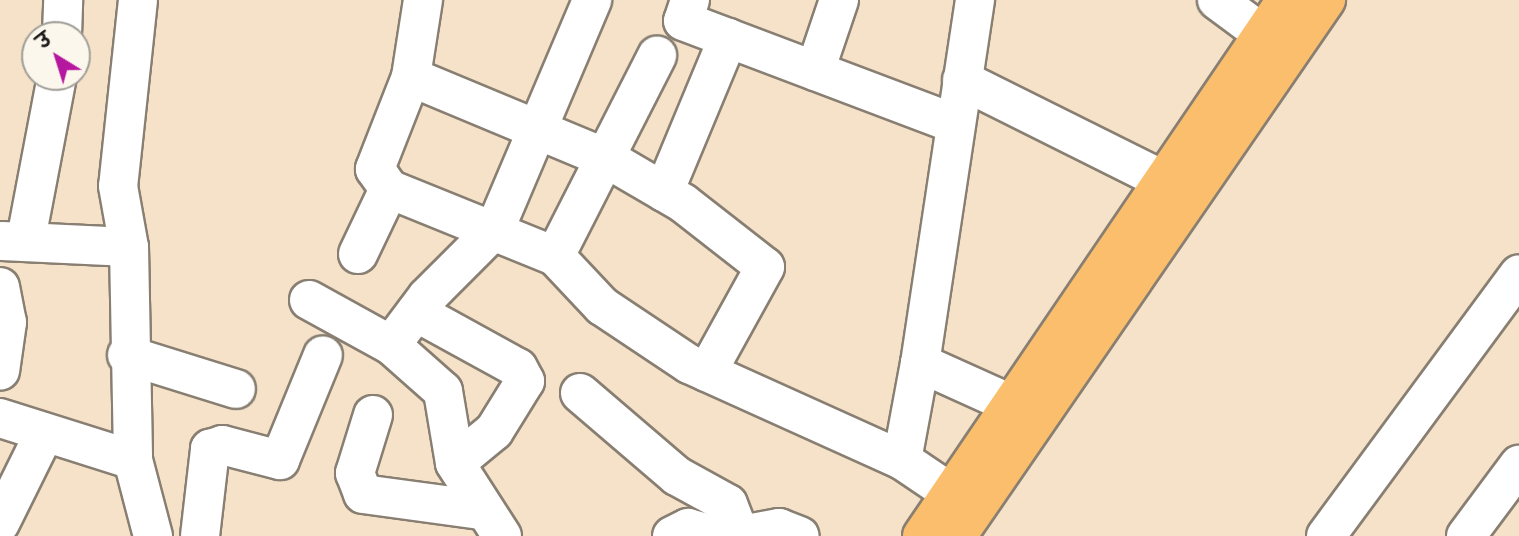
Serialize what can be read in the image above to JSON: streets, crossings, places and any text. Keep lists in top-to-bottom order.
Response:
{
  "north": "top left"
}
